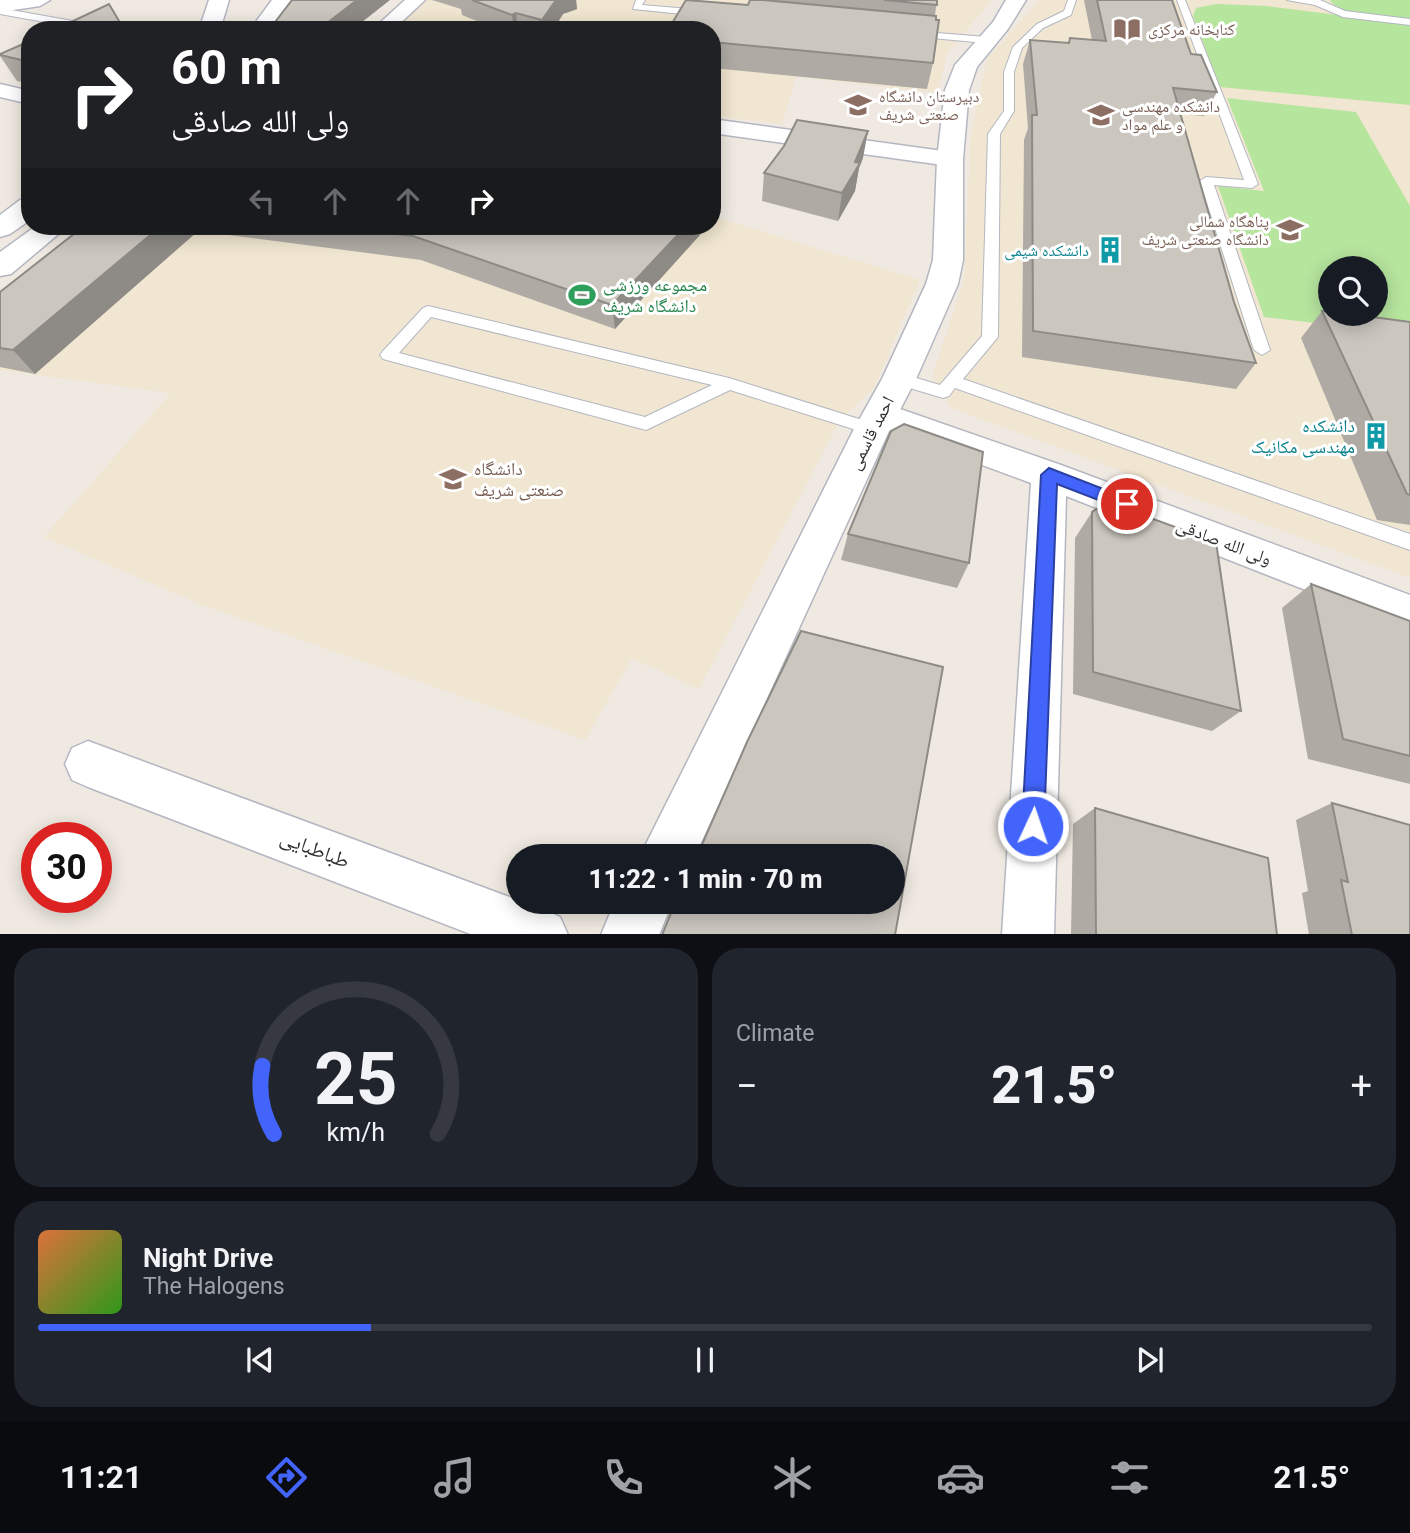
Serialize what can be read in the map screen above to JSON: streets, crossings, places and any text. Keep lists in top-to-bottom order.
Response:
{
  "streets": {
    "street": ["احمد قاسمی", "ولی الله صادقی", "طباطبایی"]
  },
  "crossings": [
    ["احمد قاسمی", "ولی الله صادقی"]
  ],
  "places": {
    "library": ["کنابخانه مرکزی"],
    "school or university": [
      "دبیرستان دانشگاه صنعتی شریف",
      "دانشکده مهندسی و علم مواد",
      "پناهگاه شمالی دانشگاه صنعتی شریف",
      "دانشگاه صنعتی شریف"
    ],
    "building": ["دانشکده شیمی", "دانشکده مهندسی مکانیک"],
    "sports": ["مجموعه ورزشی دانشگاه شریف"]
  },
  "page": {
    "turn": ["60 m", "ولی الله صادقی"],
    "limit": "30",
    "trip": "11:22 · 1 min · 70 m",
    "tile": "Climate",
    "heat": ["−", "21.5°", "+"],
    "song": ["Night Drive", "The Halogens"],
    "tabs": ["11:21", "21.5°"],
    "gauge": ["25", "km/h"]
  }
}
